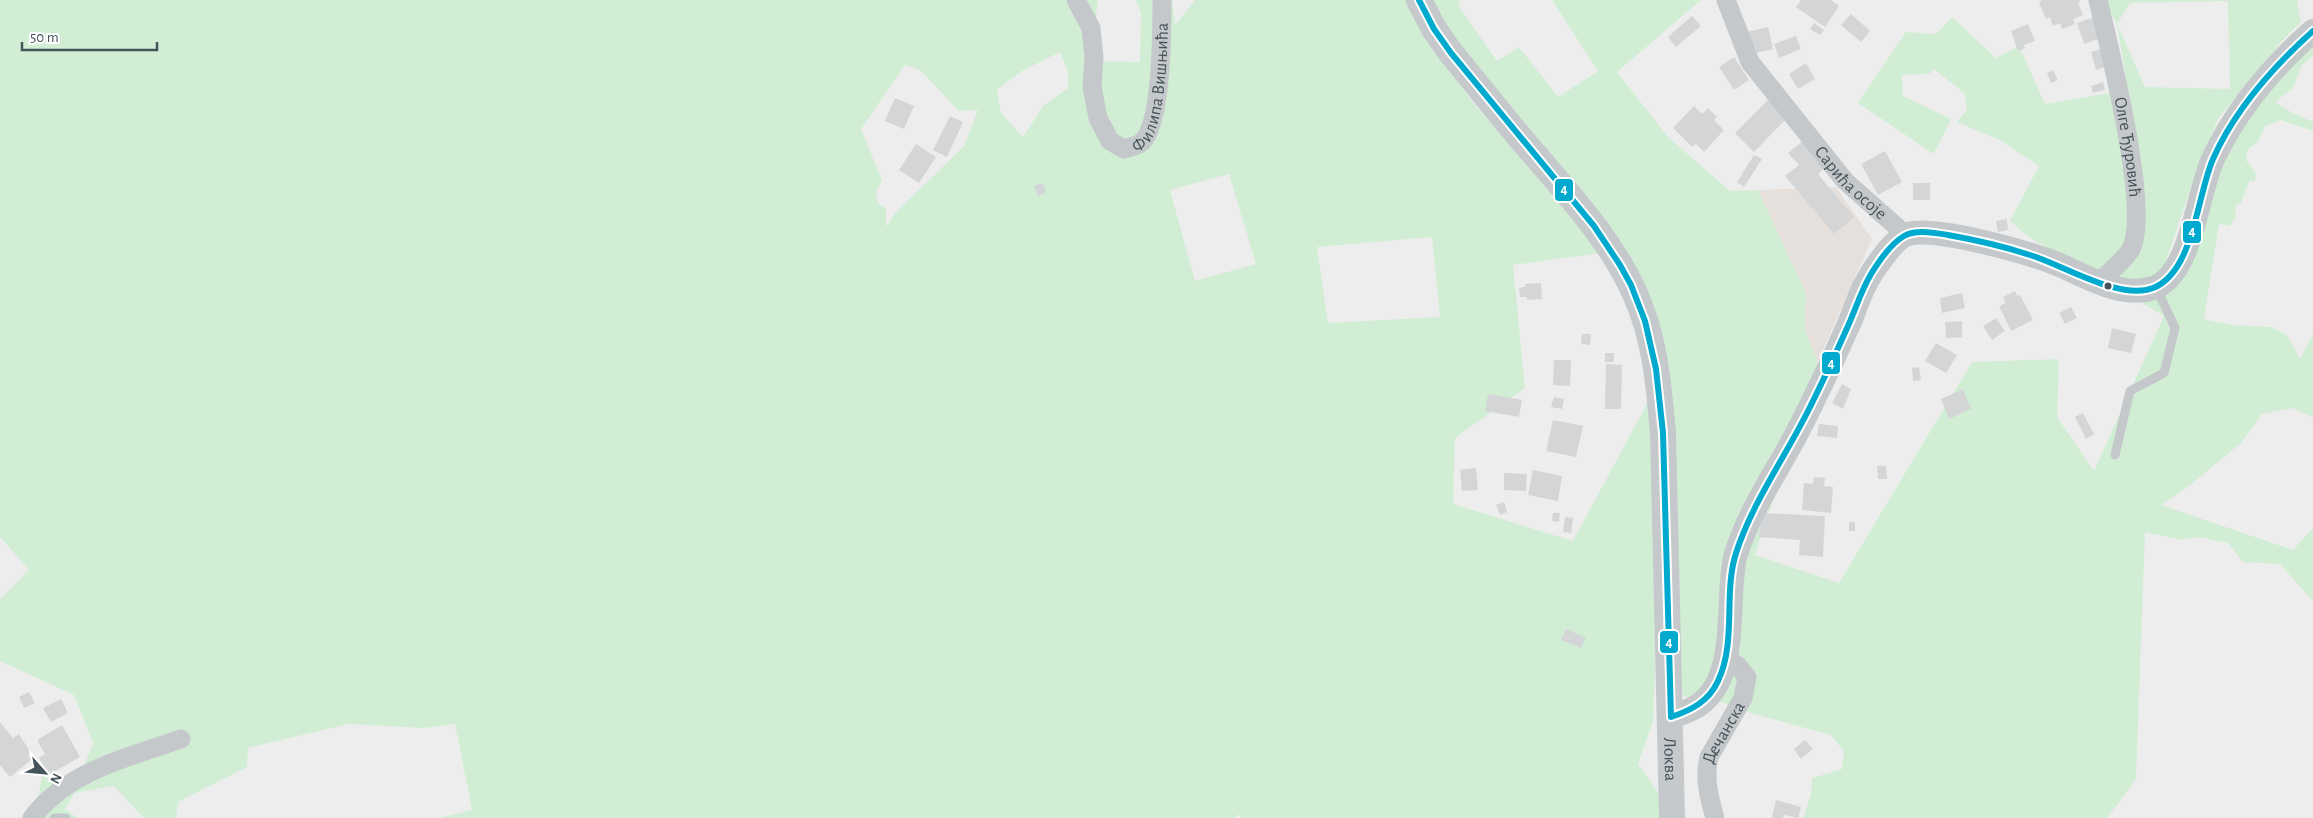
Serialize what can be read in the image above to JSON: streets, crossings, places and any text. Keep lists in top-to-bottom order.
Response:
{
  "streets": {
    "main road": ["Локва"],
    "street": [
      "Филипа Вишњића",
      "Олге Ђуровић",
      "Сарића осоје",
      "Дечанска"
    ]
  },
  "crossings": [
    ["Сарића осоје", "Локва"],
    ["Дечанска", "Локва"]
  ],
  "lines": ["transit line 4"],
  "scale_bar": "50 m",
  "north": "bottom right"
}
